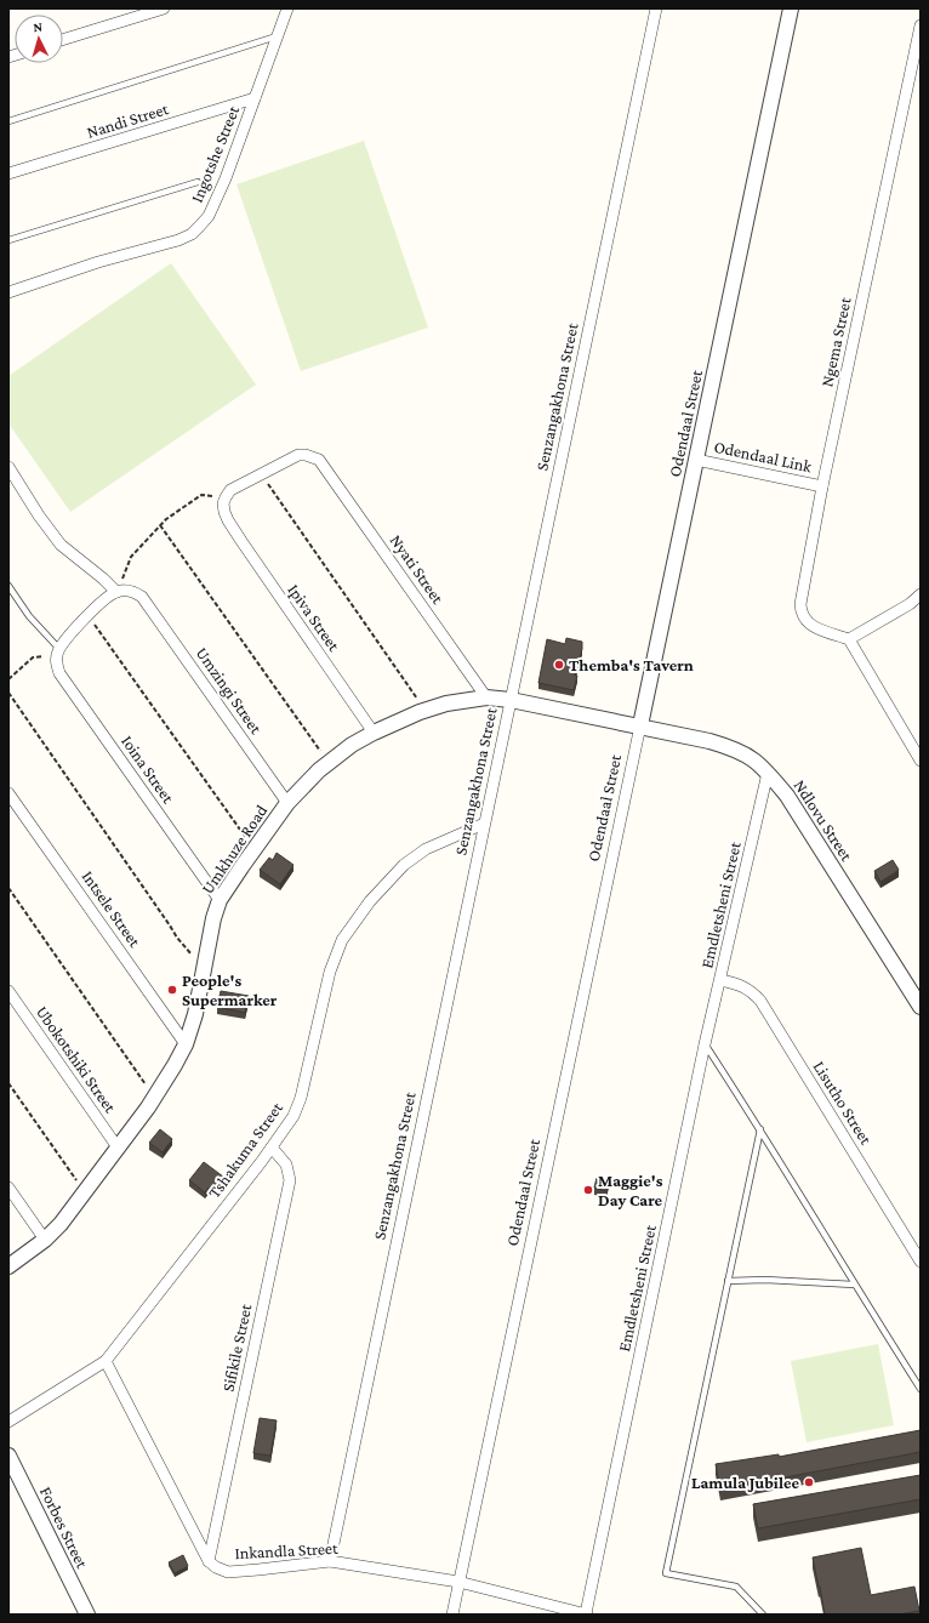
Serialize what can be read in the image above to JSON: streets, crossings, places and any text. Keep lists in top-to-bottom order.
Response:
{
  "streets": {
    "street": [
      "Nandi Street",
      "Ingotshe Street",
      "Ngema Street",
      "Senzangakhona Street",
      "Odendaal Street",
      "Odendaal Link",
      "Nyati Street",
      "Ipiva Street",
      "Umzingi Street",
      "Ioina Street",
      "Ndlovu Street",
      "Umkhuze Road",
      "Emdletsheni Street",
      "Intsele Street",
      "Ubokotshiki Street",
      "Lisutho Street",
      "Tshakuma Street",
      "Sifikile Street",
      "Forbes Street",
      "Inkandla Street"
    ]
  },
  "crossings": [
    ["Nandi Street", "Ingotshe Street"],
    ["Ngema Street", "Odendaal Link"],
    ["Senzangakhona Street", "Umkhuze Road"],
    ["Senzangakhona Street", "Tshakuma Street"],
    ["Senzangakhona Street", "Inkandla Street"],
    ["Odendaal Street", "Odendaal Link"],
    ["Odendaal Street", "Ndlovu Street"],
    ["Odendaal Street", "Umkhuze Road"],
    ["Odendaal Street", "Inkandla Street"],
    ["Nyati Street", "Umkhuze Road"],
    ["Ipiva Street", "Umkhuze Road"],
    ["Umzingi Street", "Umkhuze Road"],
    ["Ioina Street", "Umkhuze Road"],
    ["Ndlovu Street", "Umkhuze Road"],
    ["Ndlovu Street", "Emdletsheni Street"],
    ["Umkhuze Road", "Intsele Street"],
    ["Umkhuze Road", "Ubokotshiki Street"],
    ["Emdletsheni Street", "Lisutho Street"],
    ["Emdletsheni Street", "Inkandla Street"],
    ["Tshakuma Street", "Sifikile Street"],
    ["Sifikile Street", "Inkandla Street"]
  ],
  "places": [
    "Themba's Tavern",
    "People's Supermarker",
    "Maggie's Day Care",
    "Lamula Jubilee"
  ],
  "north": "top"
}
